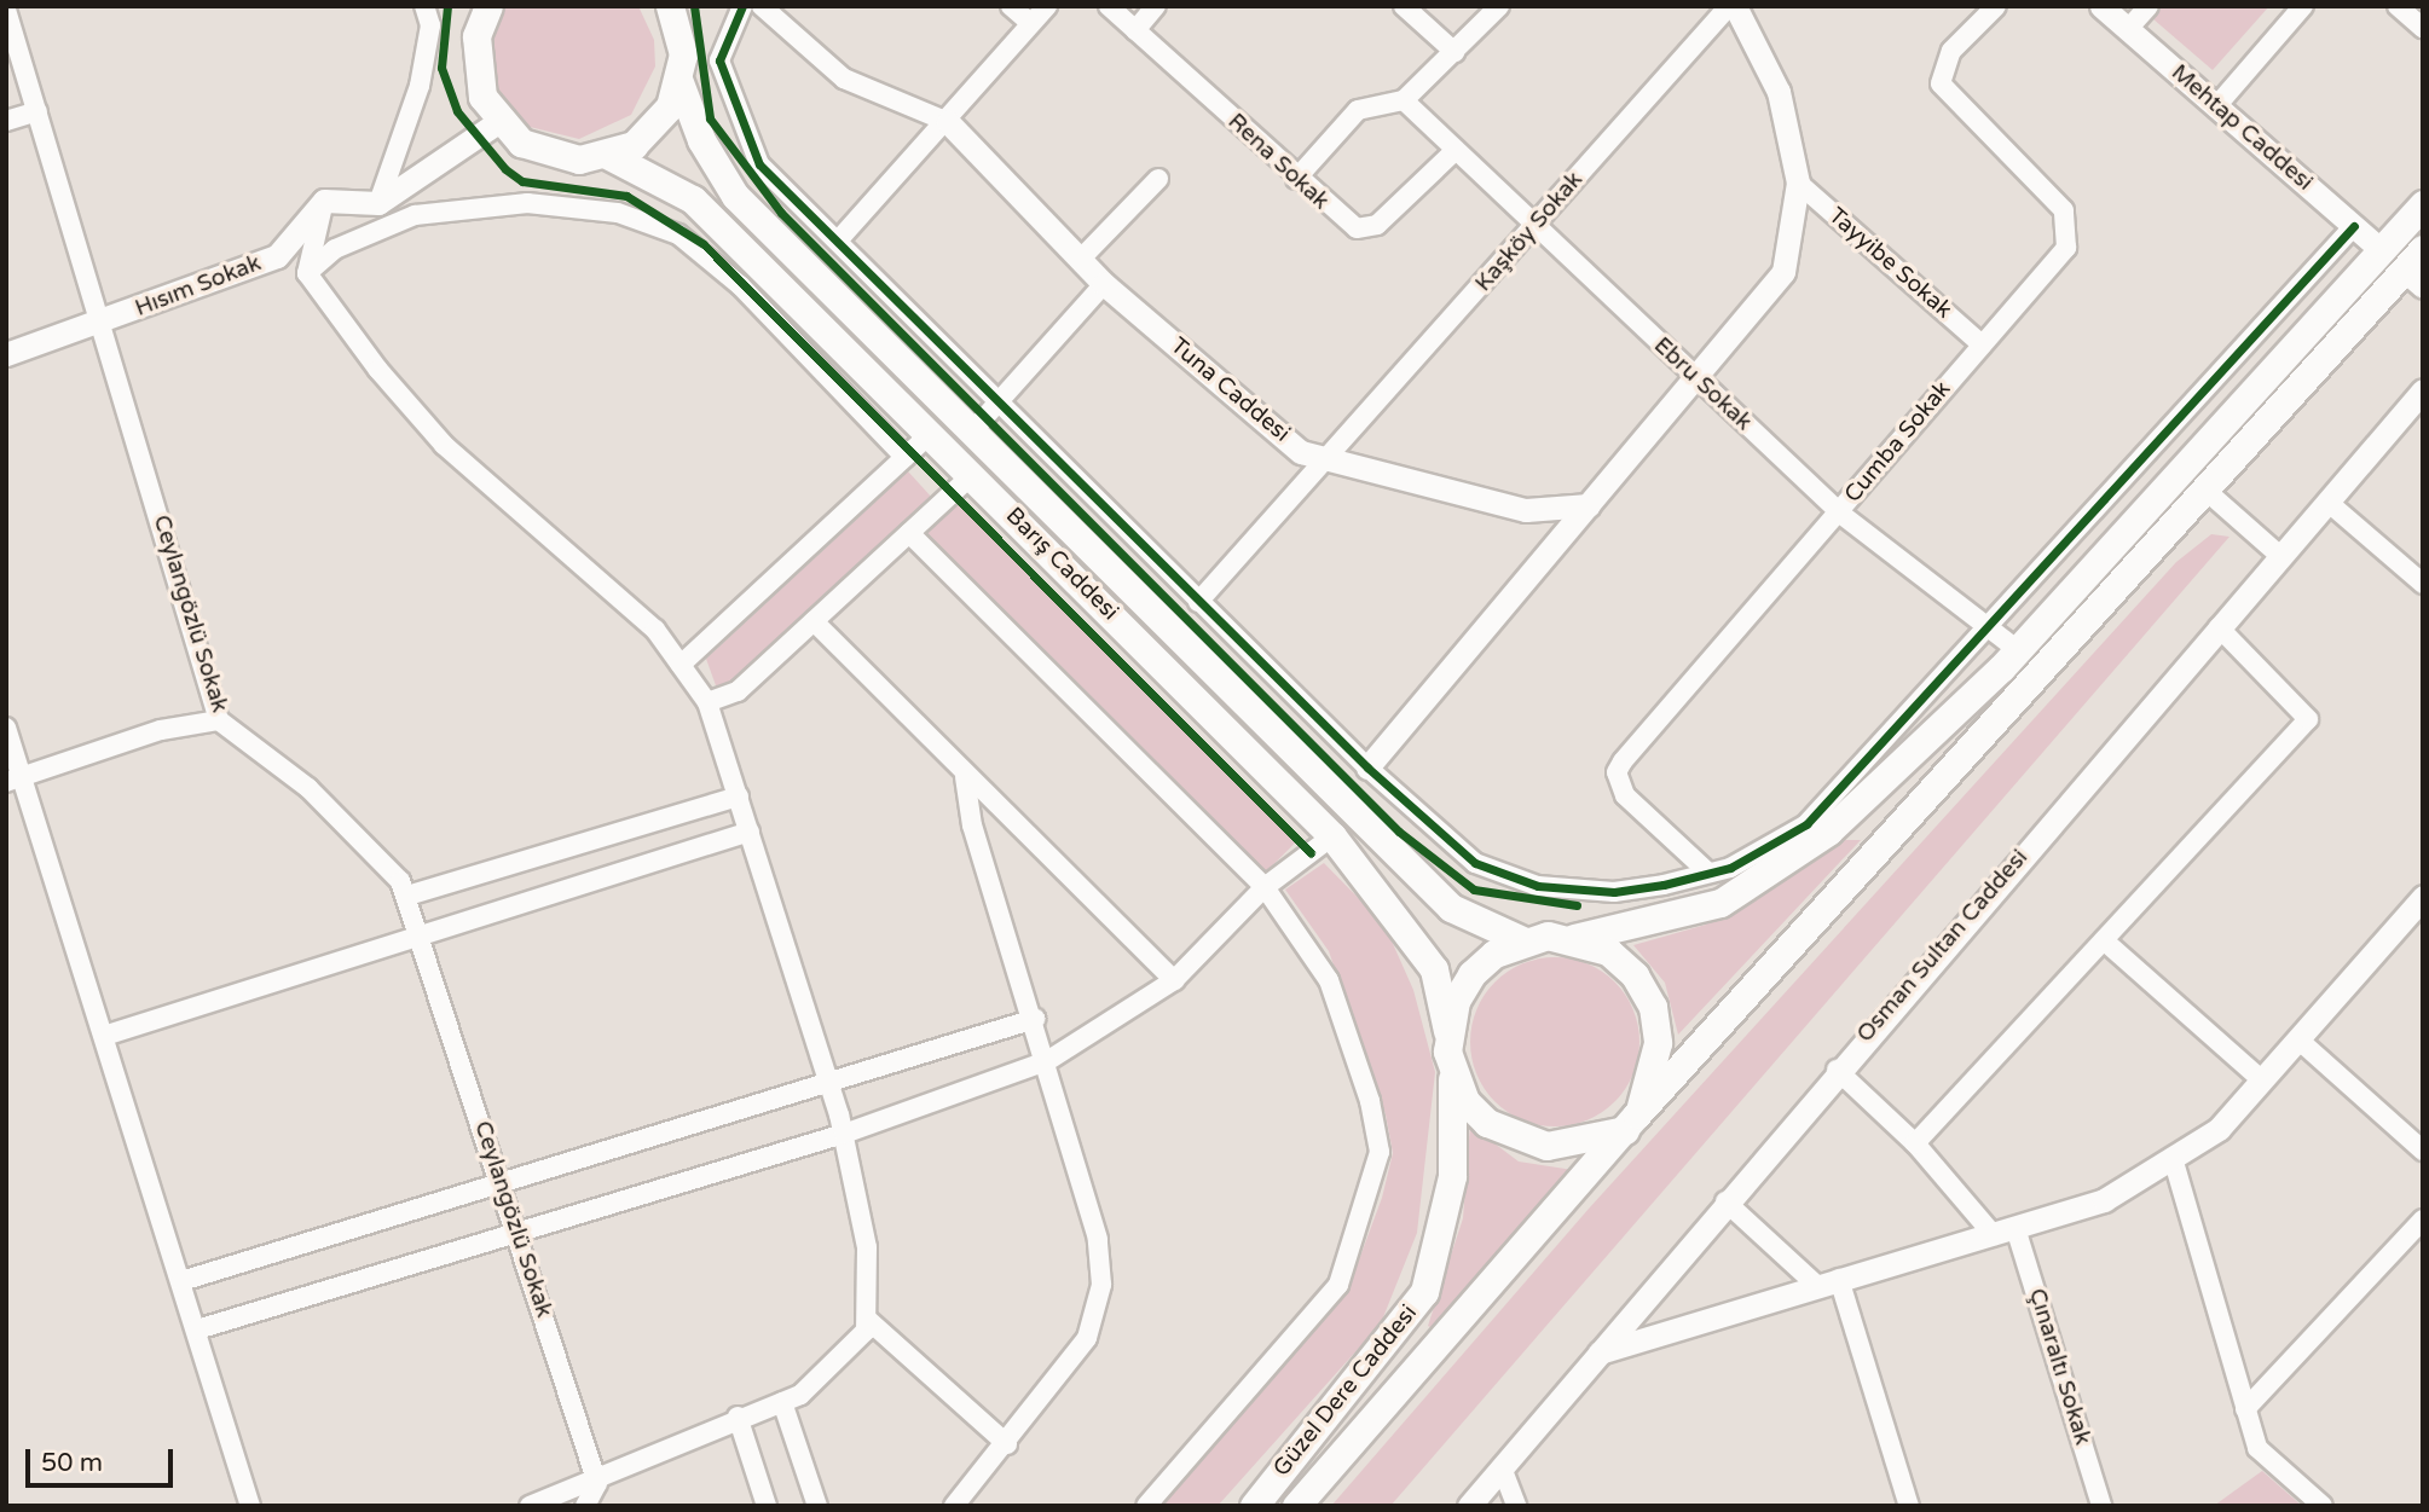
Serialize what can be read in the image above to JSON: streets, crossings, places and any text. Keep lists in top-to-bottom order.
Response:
{
  "streets": {
    "main road": ["Barış Caddesi", "Güzel Dere Caddesi"],
    "street": [
      "Mehtap Caddesi",
      "Rena Sokak",
      "Kaşköy Sokak",
      "Tayyibe Sokak",
      "Hısım Sokak",
      "Ebru Sokak",
      "Tuna Caddesi",
      "Cumba Sokak",
      "Ceylangözlü Sokak",
      "Osman Sultan Caddesi",
      "Çınaraltı Sokak"
    ]
  },
  "crossings": [
    ["Rena Sokak", "Ebru Sokak"],
    ["Kaşköy Sokak", "Ebru Sokak"],
    ["Kaşköy Sokak", "Tuna Caddesi"],
    ["Tayyibe Sokak", "Cumba Sokak"],
    ["Hısım Sokak", "Ceylangözlü Sokak"],
    ["Ebru Sokak", "Cumba Sokak"],
    ["Barış Caddesi", "Güzel Dere Caddesi"]
  ],
  "scale_bar": "50 m"
}
